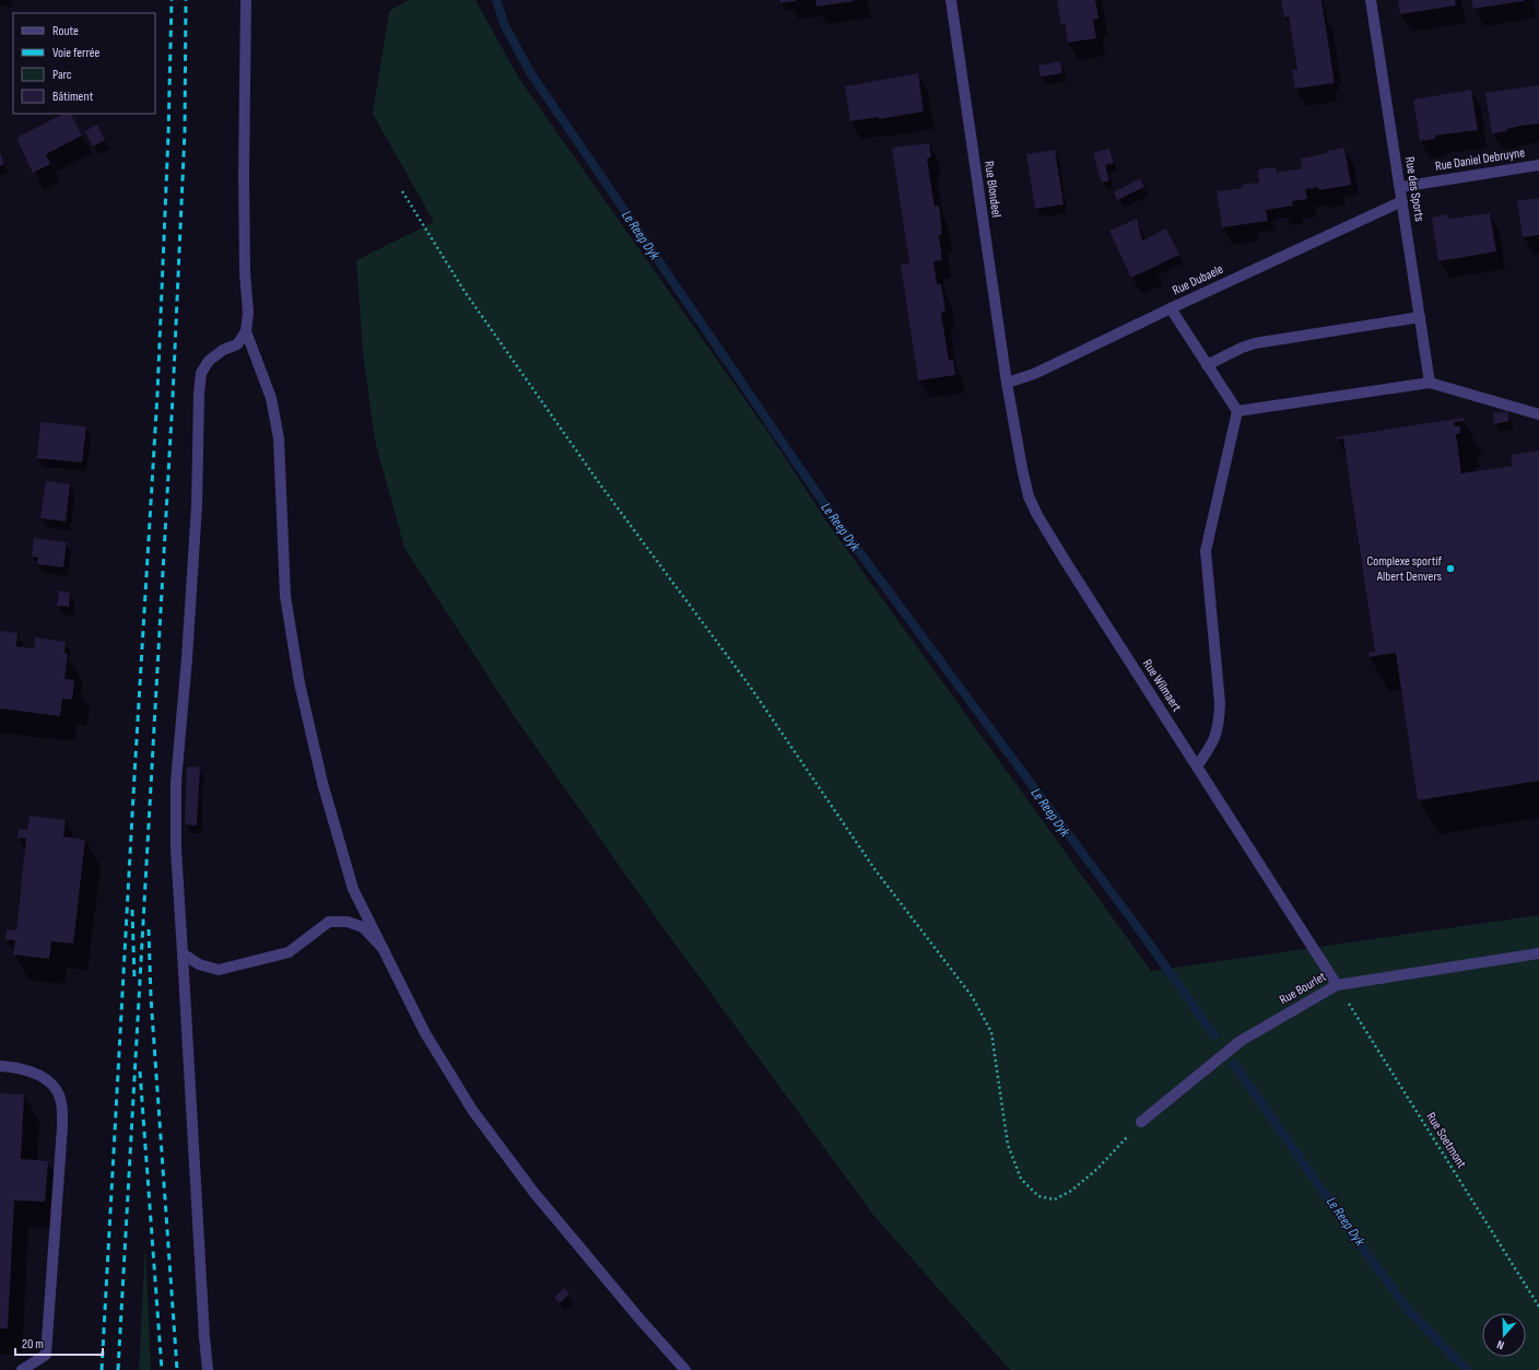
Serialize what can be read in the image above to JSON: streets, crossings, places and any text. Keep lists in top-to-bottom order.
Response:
{
  "streets": {
    "street": [
      "Rue Daniel Debruyne",
      "Rue Blondeel",
      "Rue des Sports",
      "Rue Dubaele",
      "Rue Wilmaert",
      "Rue Bourlet"
    ],
    "path": ["Rue Soetmont"]
  },
  "crossings": [
    ["Rue Daniel Debruyne", "Rue des Sports"],
    ["Rue Blondeel", "Rue Dubaele"],
    ["Rue Blondeel", "Rue Wilmaert"],
    ["Rue des Sports", "Rue Dubaele"],
    ["Rue Dubaele", "Rue Wilmaert"],
    ["Rue Wilmaert", "Rue Bourlet"],
    ["Rue Wilmaert", "Rue Soetmont"],
    ["Rue Bourlet", "Rue Soetmont"]
  ],
  "water": ["Le Reep Dyk"],
  "places": ["Complexe sportif Albert Denvers"],
  "legend": [
    "Route",
    "Voie ferrée",
    "Parc",
    "Bâtiment"
  ],
  "scale_bar": "20 m",
  "north": "bottom"
}
